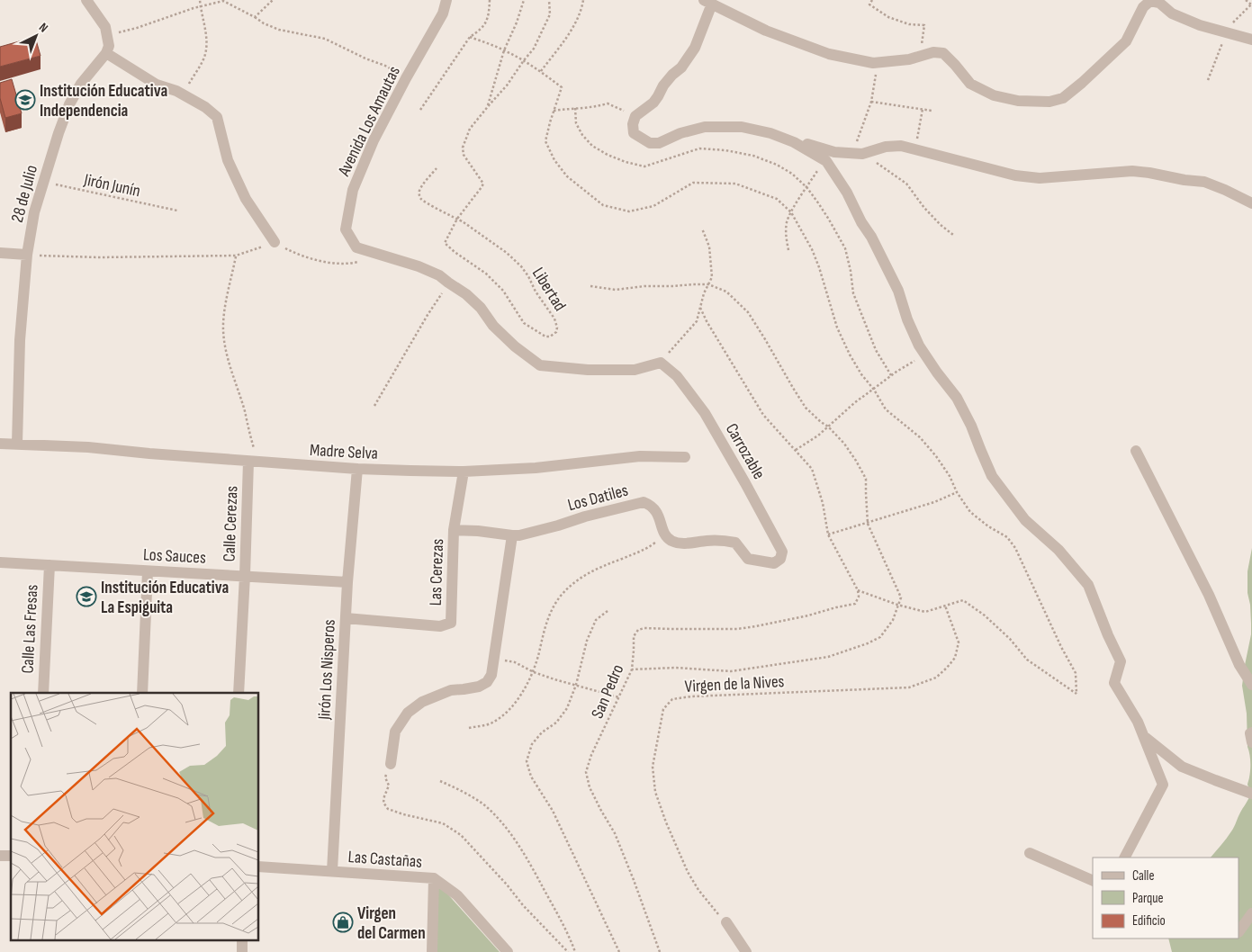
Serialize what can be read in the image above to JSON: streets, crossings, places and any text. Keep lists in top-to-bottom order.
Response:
{
  "streets": {
    "street": [
      "Avenida Los Amautas",
      "28 de Julio",
      "Madre Selva",
      "Carrozable",
      "Los Datiles",
      "Calle Cerezas",
      "Los Sauces",
      "Las Cerezas",
      "Calle Las Fresas",
      "Jirón Los Nisperos",
      "Las Castañas"
    ],
    "path": [
      "Jirón Junín",
      "Libertad",
      "Virgen de la Nives",
      "San Pedro"
    ]
  },
  "crossings": [
    ["Avenida Los Amautas", "Carrozable"],
    ["Jirón Junín", "28 de Julio"],
    ["28 de Julio", "Madre Selva"],
    ["Madre Selva", "Calle Cerezas"],
    ["Madre Selva", "Las Cerezas"],
    ["Madre Selva", "Jirón Los Nisperos"],
    ["Carrozable", "Los Datiles"],
    ["Los Datiles", "Las Cerezas"],
    ["Calle Cerezas", "Los Sauces"],
    ["Los Sauces", "Calle Las Fresas"],
    ["Los Sauces", "Jirón Los Nisperos"],
    ["Las Cerezas", "Jirón Los Nisperos"],
    ["Jirón Los Nisperos", "Las Castañas"]
  ],
  "places": {
    "school or university": ["Institución Educativa Independencia", "Institución Educativa La Espiguita"],
    "shop": ["Virgen del Carmen"]
  },
  "legend": ["Calle", "Parque", "Edificio"],
  "north": "top right"
}
